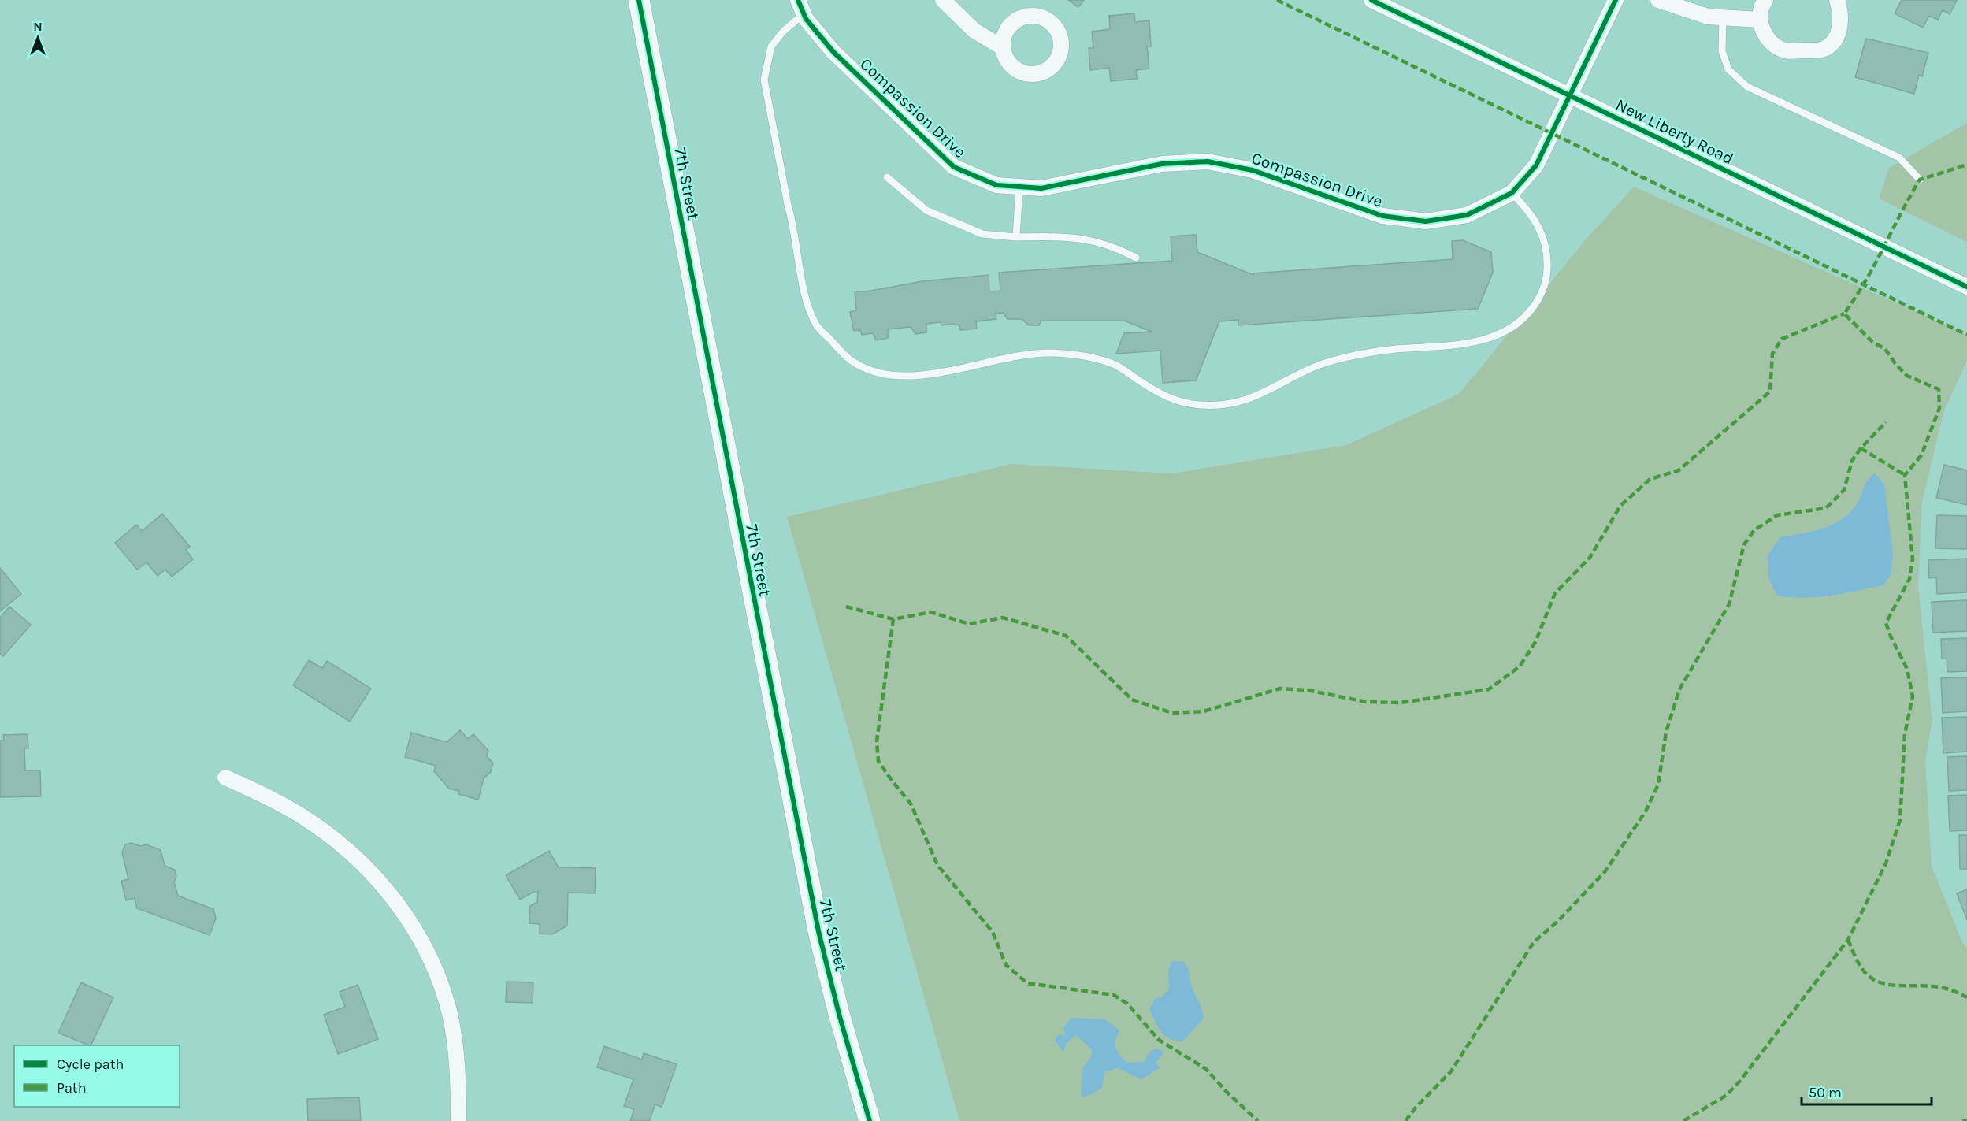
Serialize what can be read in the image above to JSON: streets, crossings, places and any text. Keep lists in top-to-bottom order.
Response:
{
  "streets": {
    "street": ["Compassion Drive", "New Liberty Road", "7th Street"]
  },
  "crossings": [
    ["Compassion Drive", "New Liberty Road"]
  ],
  "legend": ["Cycle path", "Path"],
  "scale_bar": "50 m",
  "north": "top"
}
